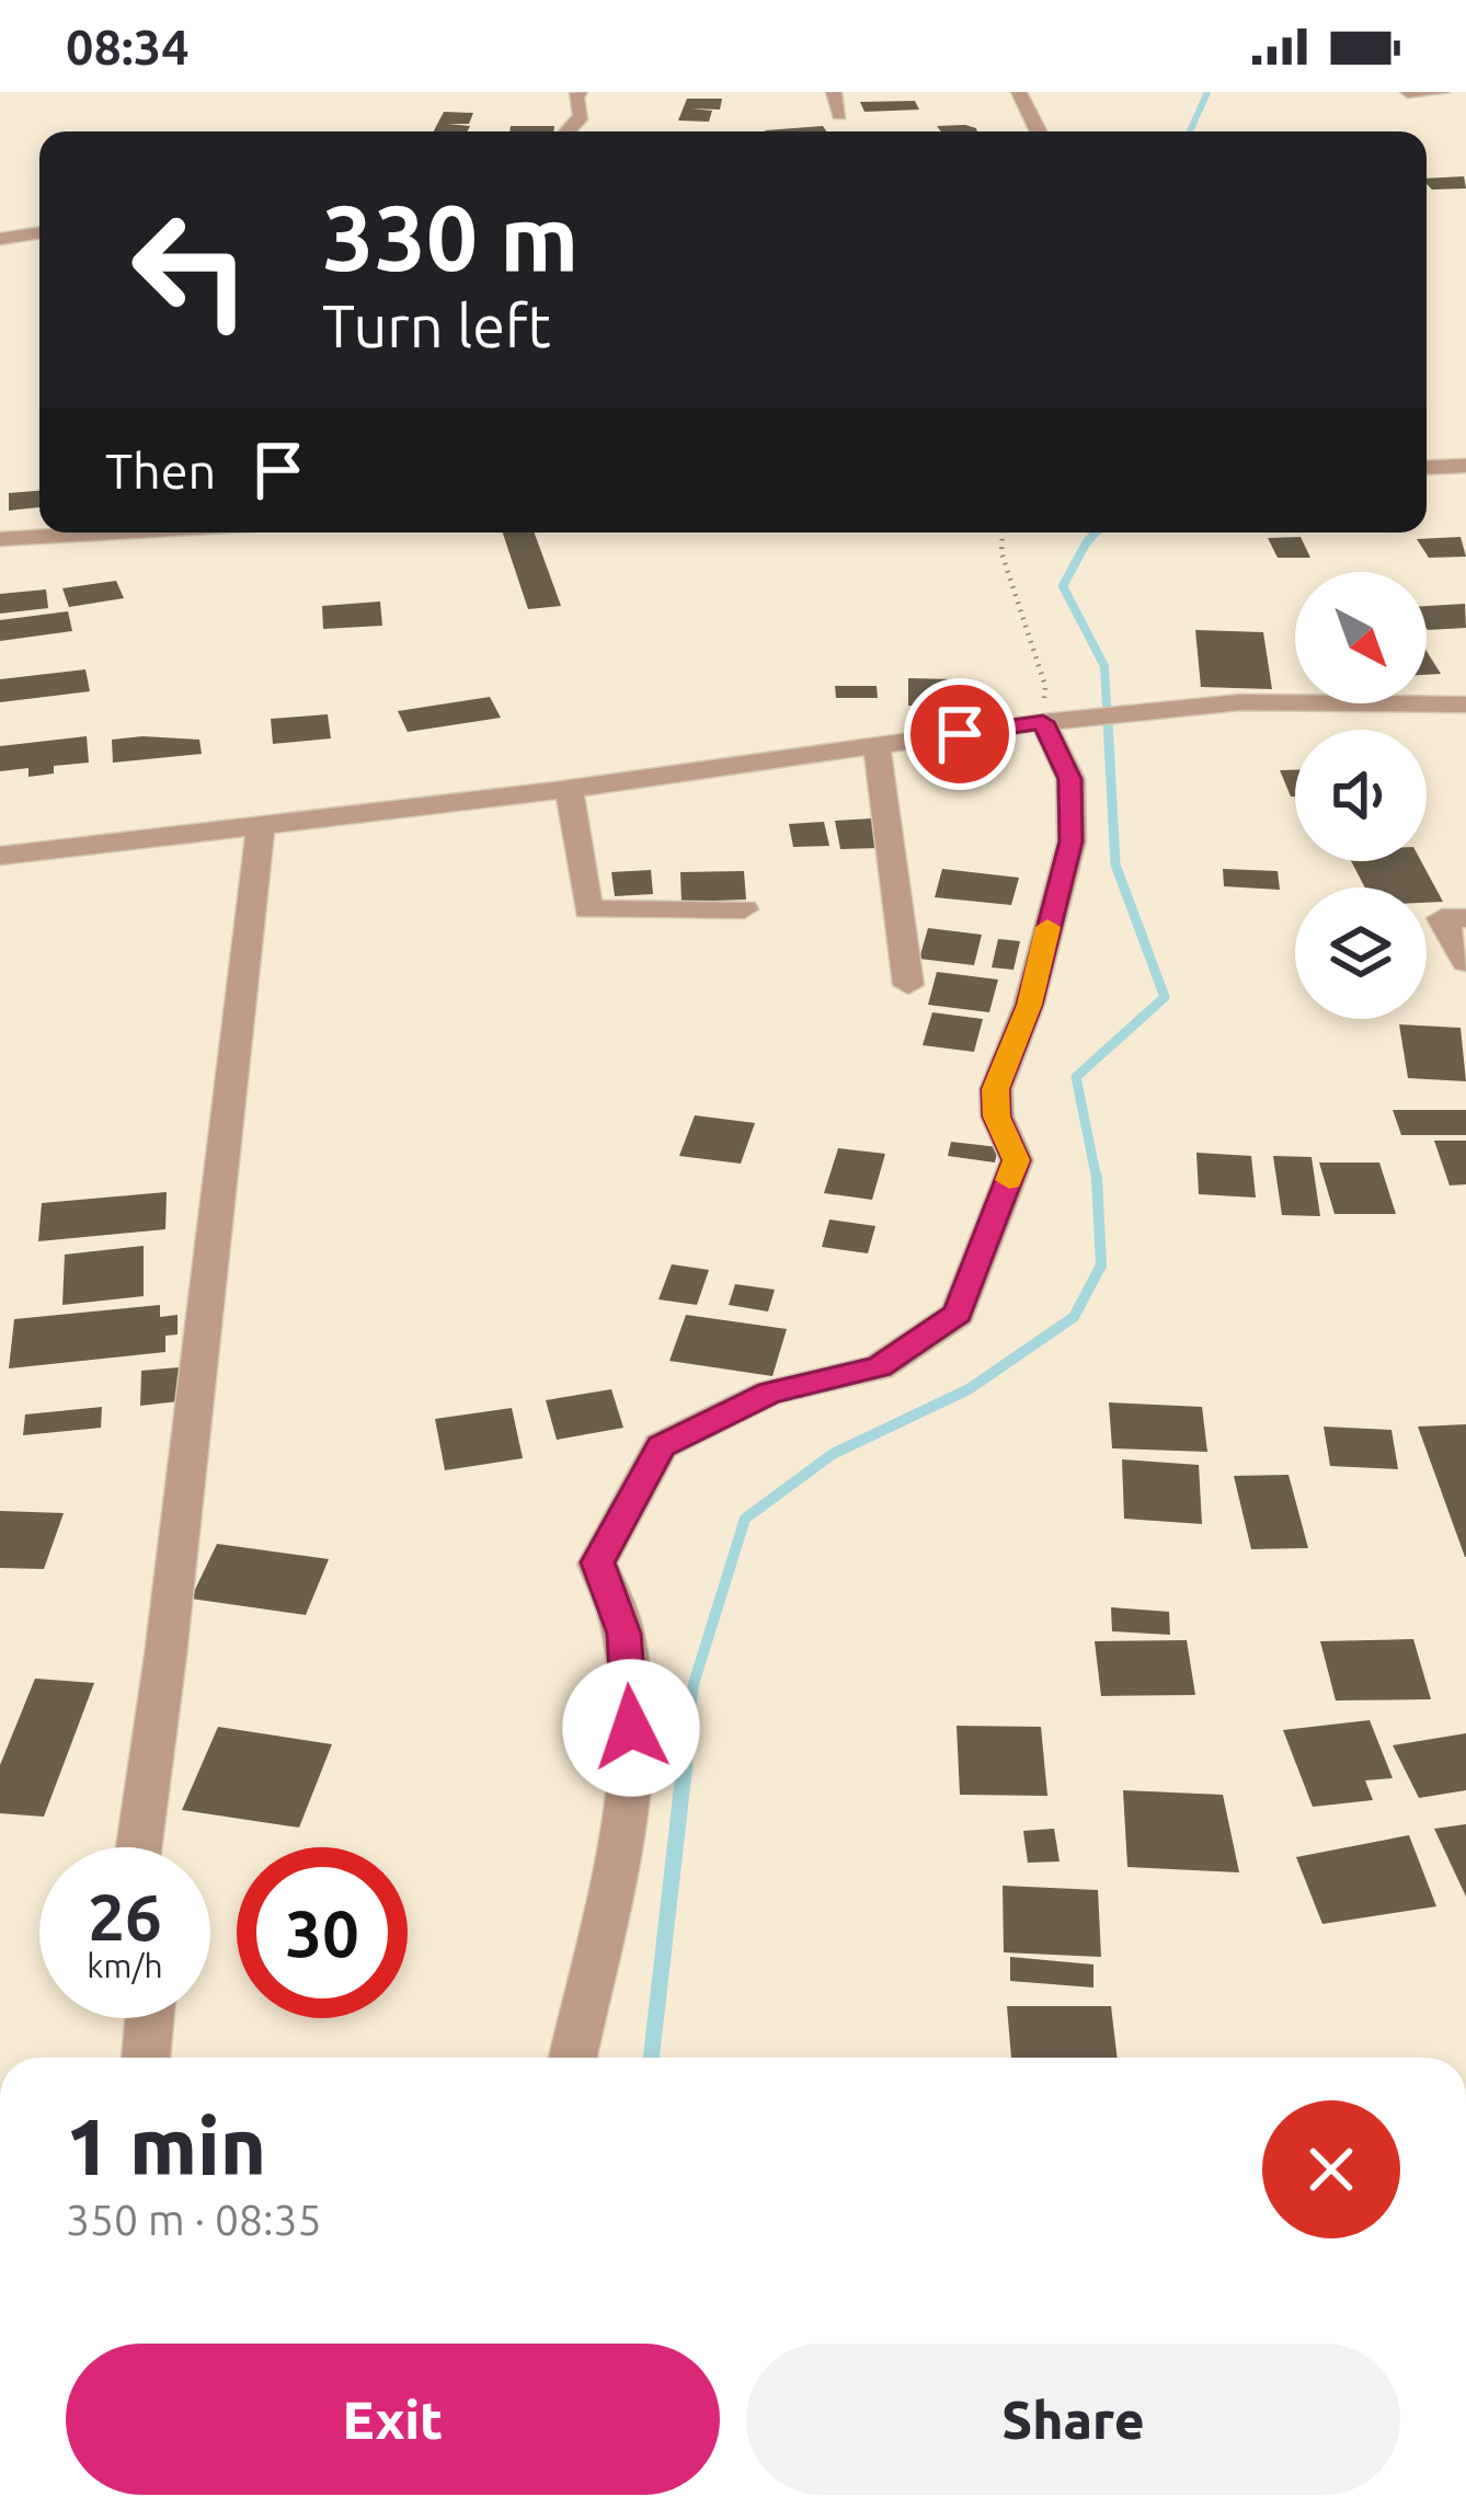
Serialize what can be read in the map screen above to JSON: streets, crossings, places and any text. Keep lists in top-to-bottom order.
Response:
{
  "north": "bottom right",
  "page": {
    "status": "08:34",
    "turn": ["330 m", "Turn left"],
    "then": "Then",
    "speed": "26 km/h",
    "limit": "30",
    "heading": ["1 min", "350 m · 08:35"],
    "buttons": ["Exit", "Share"]
  }
}
